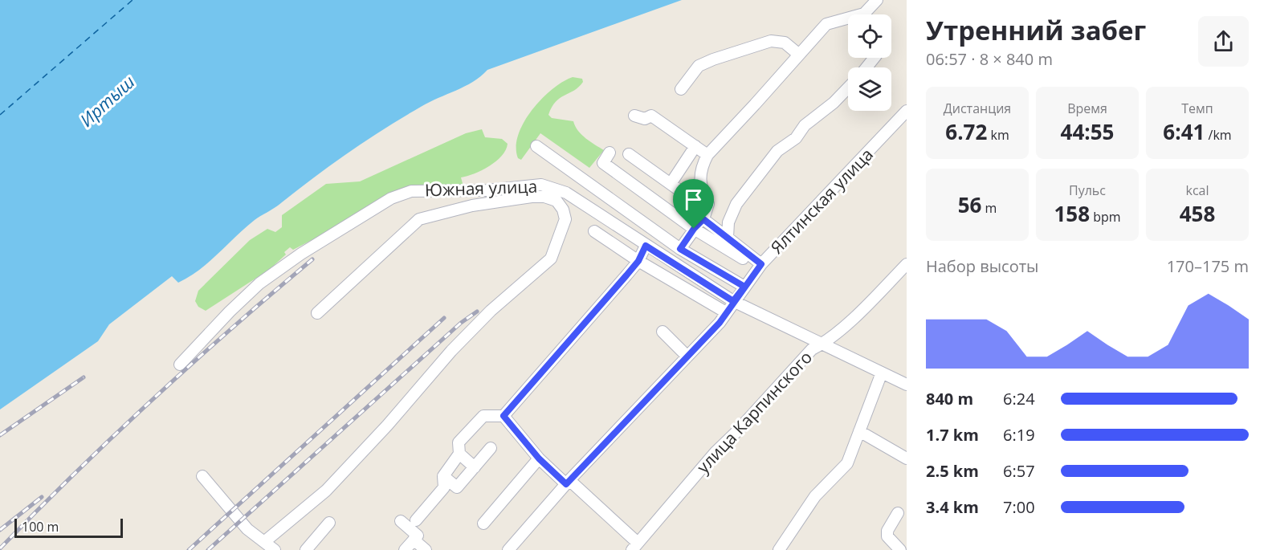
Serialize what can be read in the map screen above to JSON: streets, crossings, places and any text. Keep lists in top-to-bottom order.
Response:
{
  "streets": {
    "street": ["Южная улица", "Ялтинская улица", "улица Карпинского"]
  },
  "crossings": [
    ["Южная улица", "Ялтинская улица"],
    ["Южная улица", "улица Карпинского"]
  ],
  "water": ["Иртыш"],
  "scale_bar": "100 m",
  "page": {
    "heading": ["Утренний забег", "06:57 · 8 × 840 m"],
    "stats": [
      ["Дистанция", "6.72 km"],
      ["Время", "44:55"],
      ["Темп", "6:41 /km"],
      ["56 m"],
      ["Пульс", "158 bpm"],
      ["kcal", "458"]
    ],
    "chart": ["Набор высоты", "170–175 m"],
    "list": [
      {
        "name": "840 m",
        "note": "6:24"
      },
      {
        "name": "1.7 km",
        "note": "6:19"
      },
      {
        "name": "2.5 km",
        "note": "6:57"
      },
      {
        "name": "3.4 km",
        "note": "7:00"
      }
    ],
    "scale": "100 m"
  }
}
